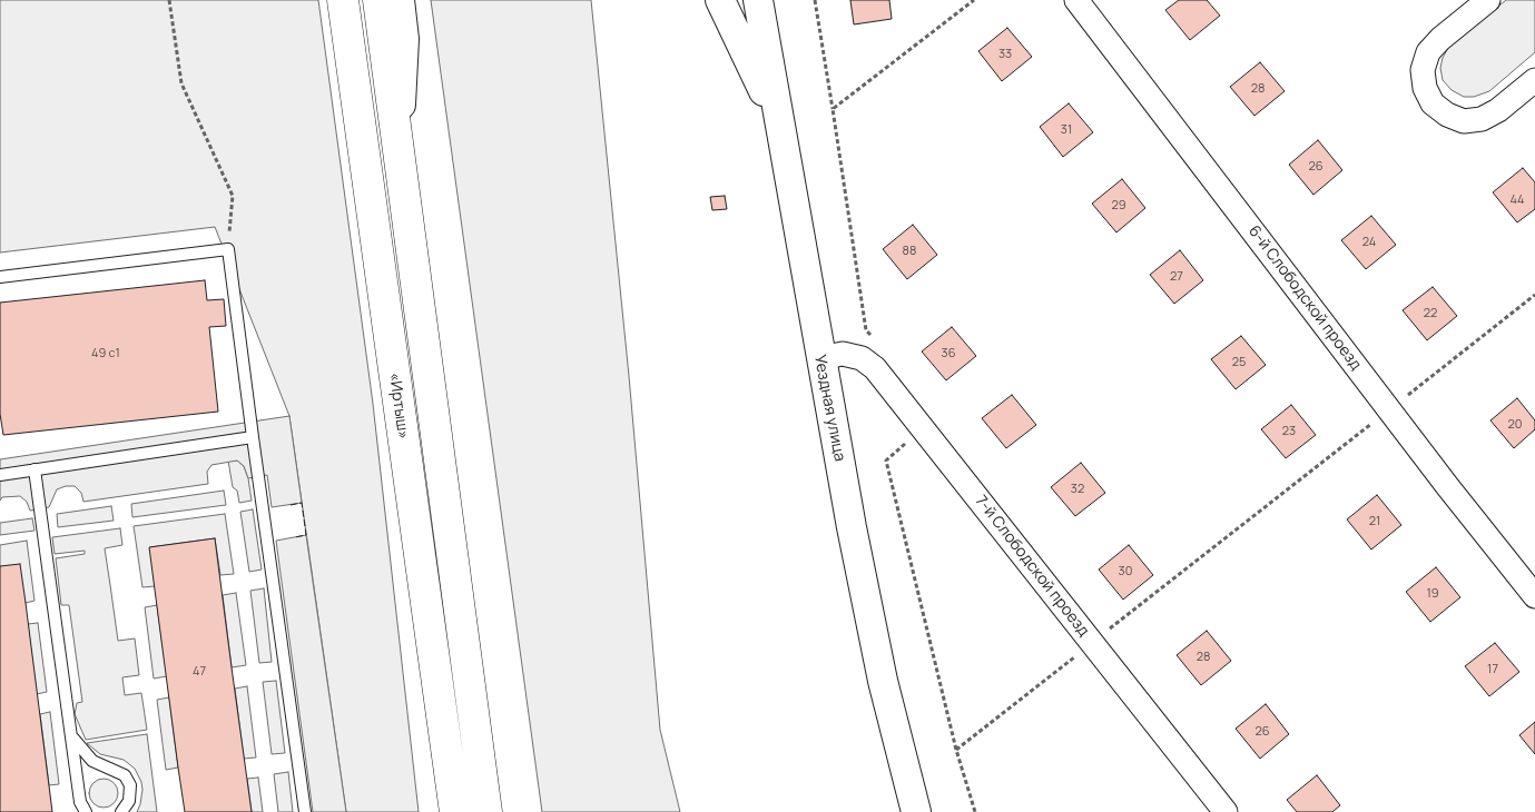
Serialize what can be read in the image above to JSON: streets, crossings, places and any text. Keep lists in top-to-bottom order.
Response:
{
  "streets": {
    "highway": ["«Иртыш»"],
    "street": ["6-й Слободской проезд", "Уездная улица", "7-й Слободской проезд"]
  },
  "crossings": [
    ["Уездная улица", "7-й Слободской проезд"]
  ],
  "house_numbers": [
    "33",
    "28",
    "31",
    "26",
    "44",
    "29",
    "24",
    "88",
    "27",
    "22",
    "49 с1",
    "36",
    "25",
    "20",
    "23",
    "32",
    "21",
    "30",
    "19",
    "28",
    "17",
    "47",
    "26"
  ]
}
